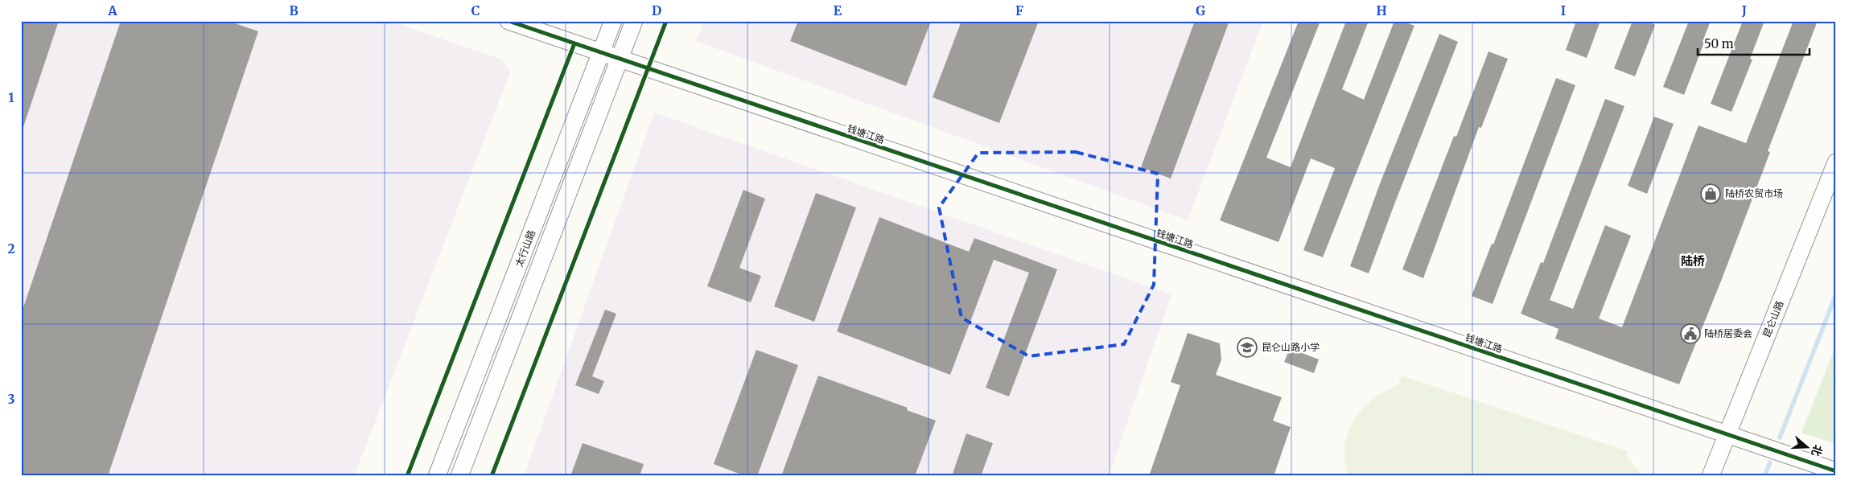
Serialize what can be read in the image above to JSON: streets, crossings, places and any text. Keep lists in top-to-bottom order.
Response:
{
  "streets": {
    "street": ["钱塘江路", "太行山路", "昆仑山路"]
  },
  "crossings": [
    ["钱塘江路", "太行山路"],
    ["钱塘江路", "昆仑山路"]
  ],
  "districts": ["陆桥"],
  "places": {
    "shop": ["陆桥农贸市场"],
    "public building": ["陆桥居委会"],
    "school or university": ["昆仑山路小学"]
  },
  "scale_bar": "50 m",
  "north": "right",
  "grid": {
    "columns": [
      "A",
      "B",
      "C",
      "D",
      "E",
      "F",
      "G",
      "H",
      "I",
      "J"
    ],
    "rows": ["1", "2", "3"]
  }
}
